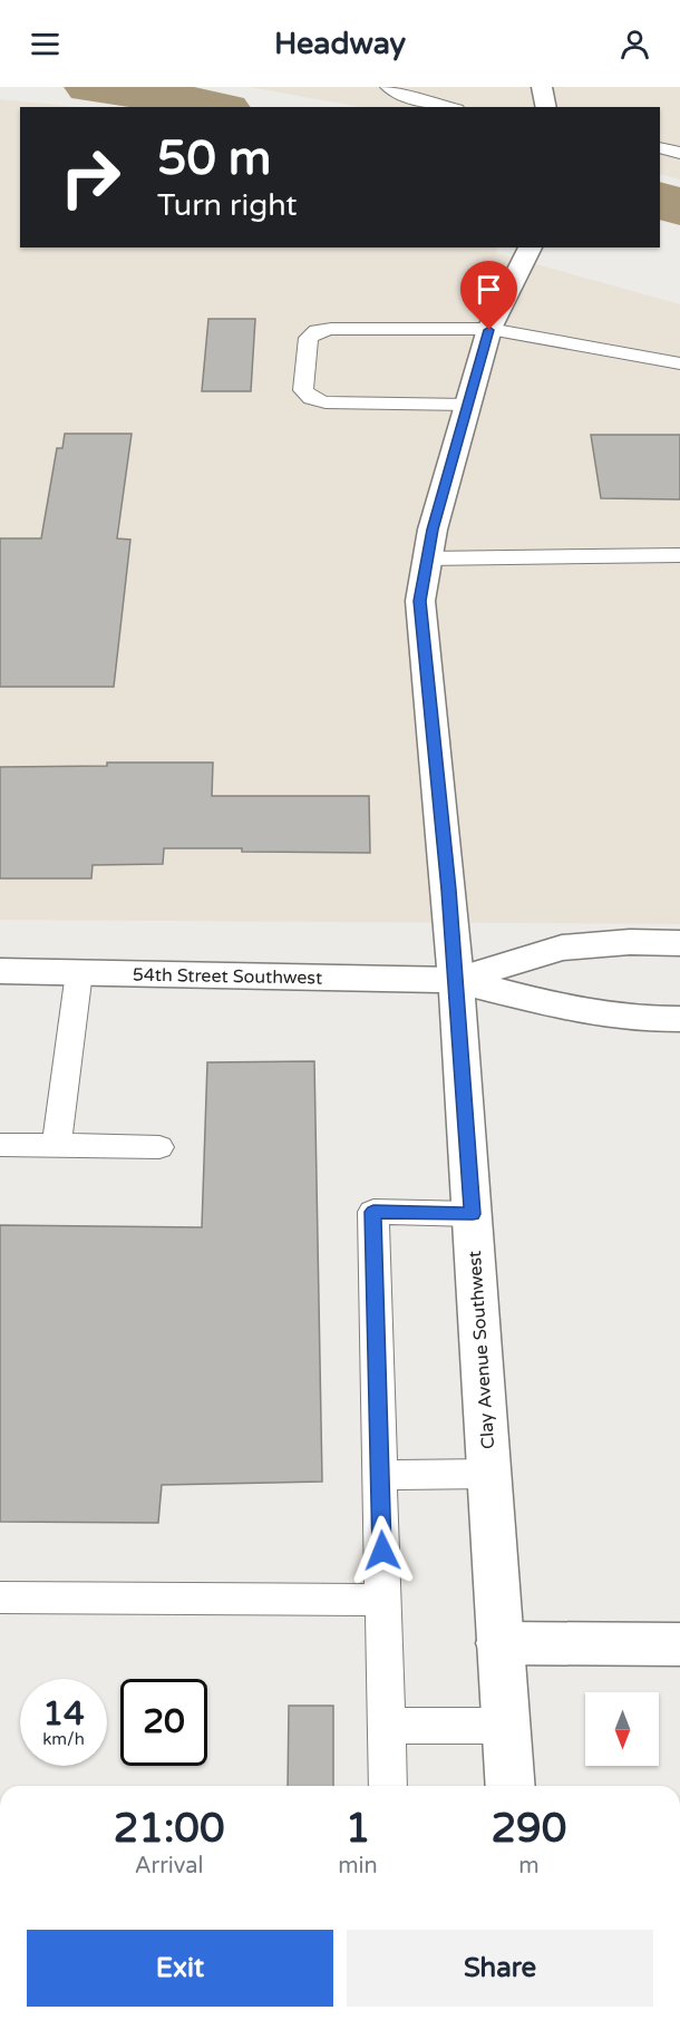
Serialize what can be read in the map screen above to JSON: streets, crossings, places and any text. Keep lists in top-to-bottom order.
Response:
{
  "streets": {
    "street": ["54th Street Southwest", "Clay Avenue Southwest"]
  },
  "crossings": [
    ["54th Street Southwest", "Clay Avenue Southwest"]
  ],
  "north": "bottom",
  "page": {
    "header": "Headway",
    "turn": ["50 m", "Turn right"],
    "speed": "14 km/h",
    "limit": "20",
    "eta": [
      "21:00",
      "Arrival",
      "1",
      "min",
      "290",
      "m"
    ],
    "buttons": ["Exit", "Share"]
  }
}
